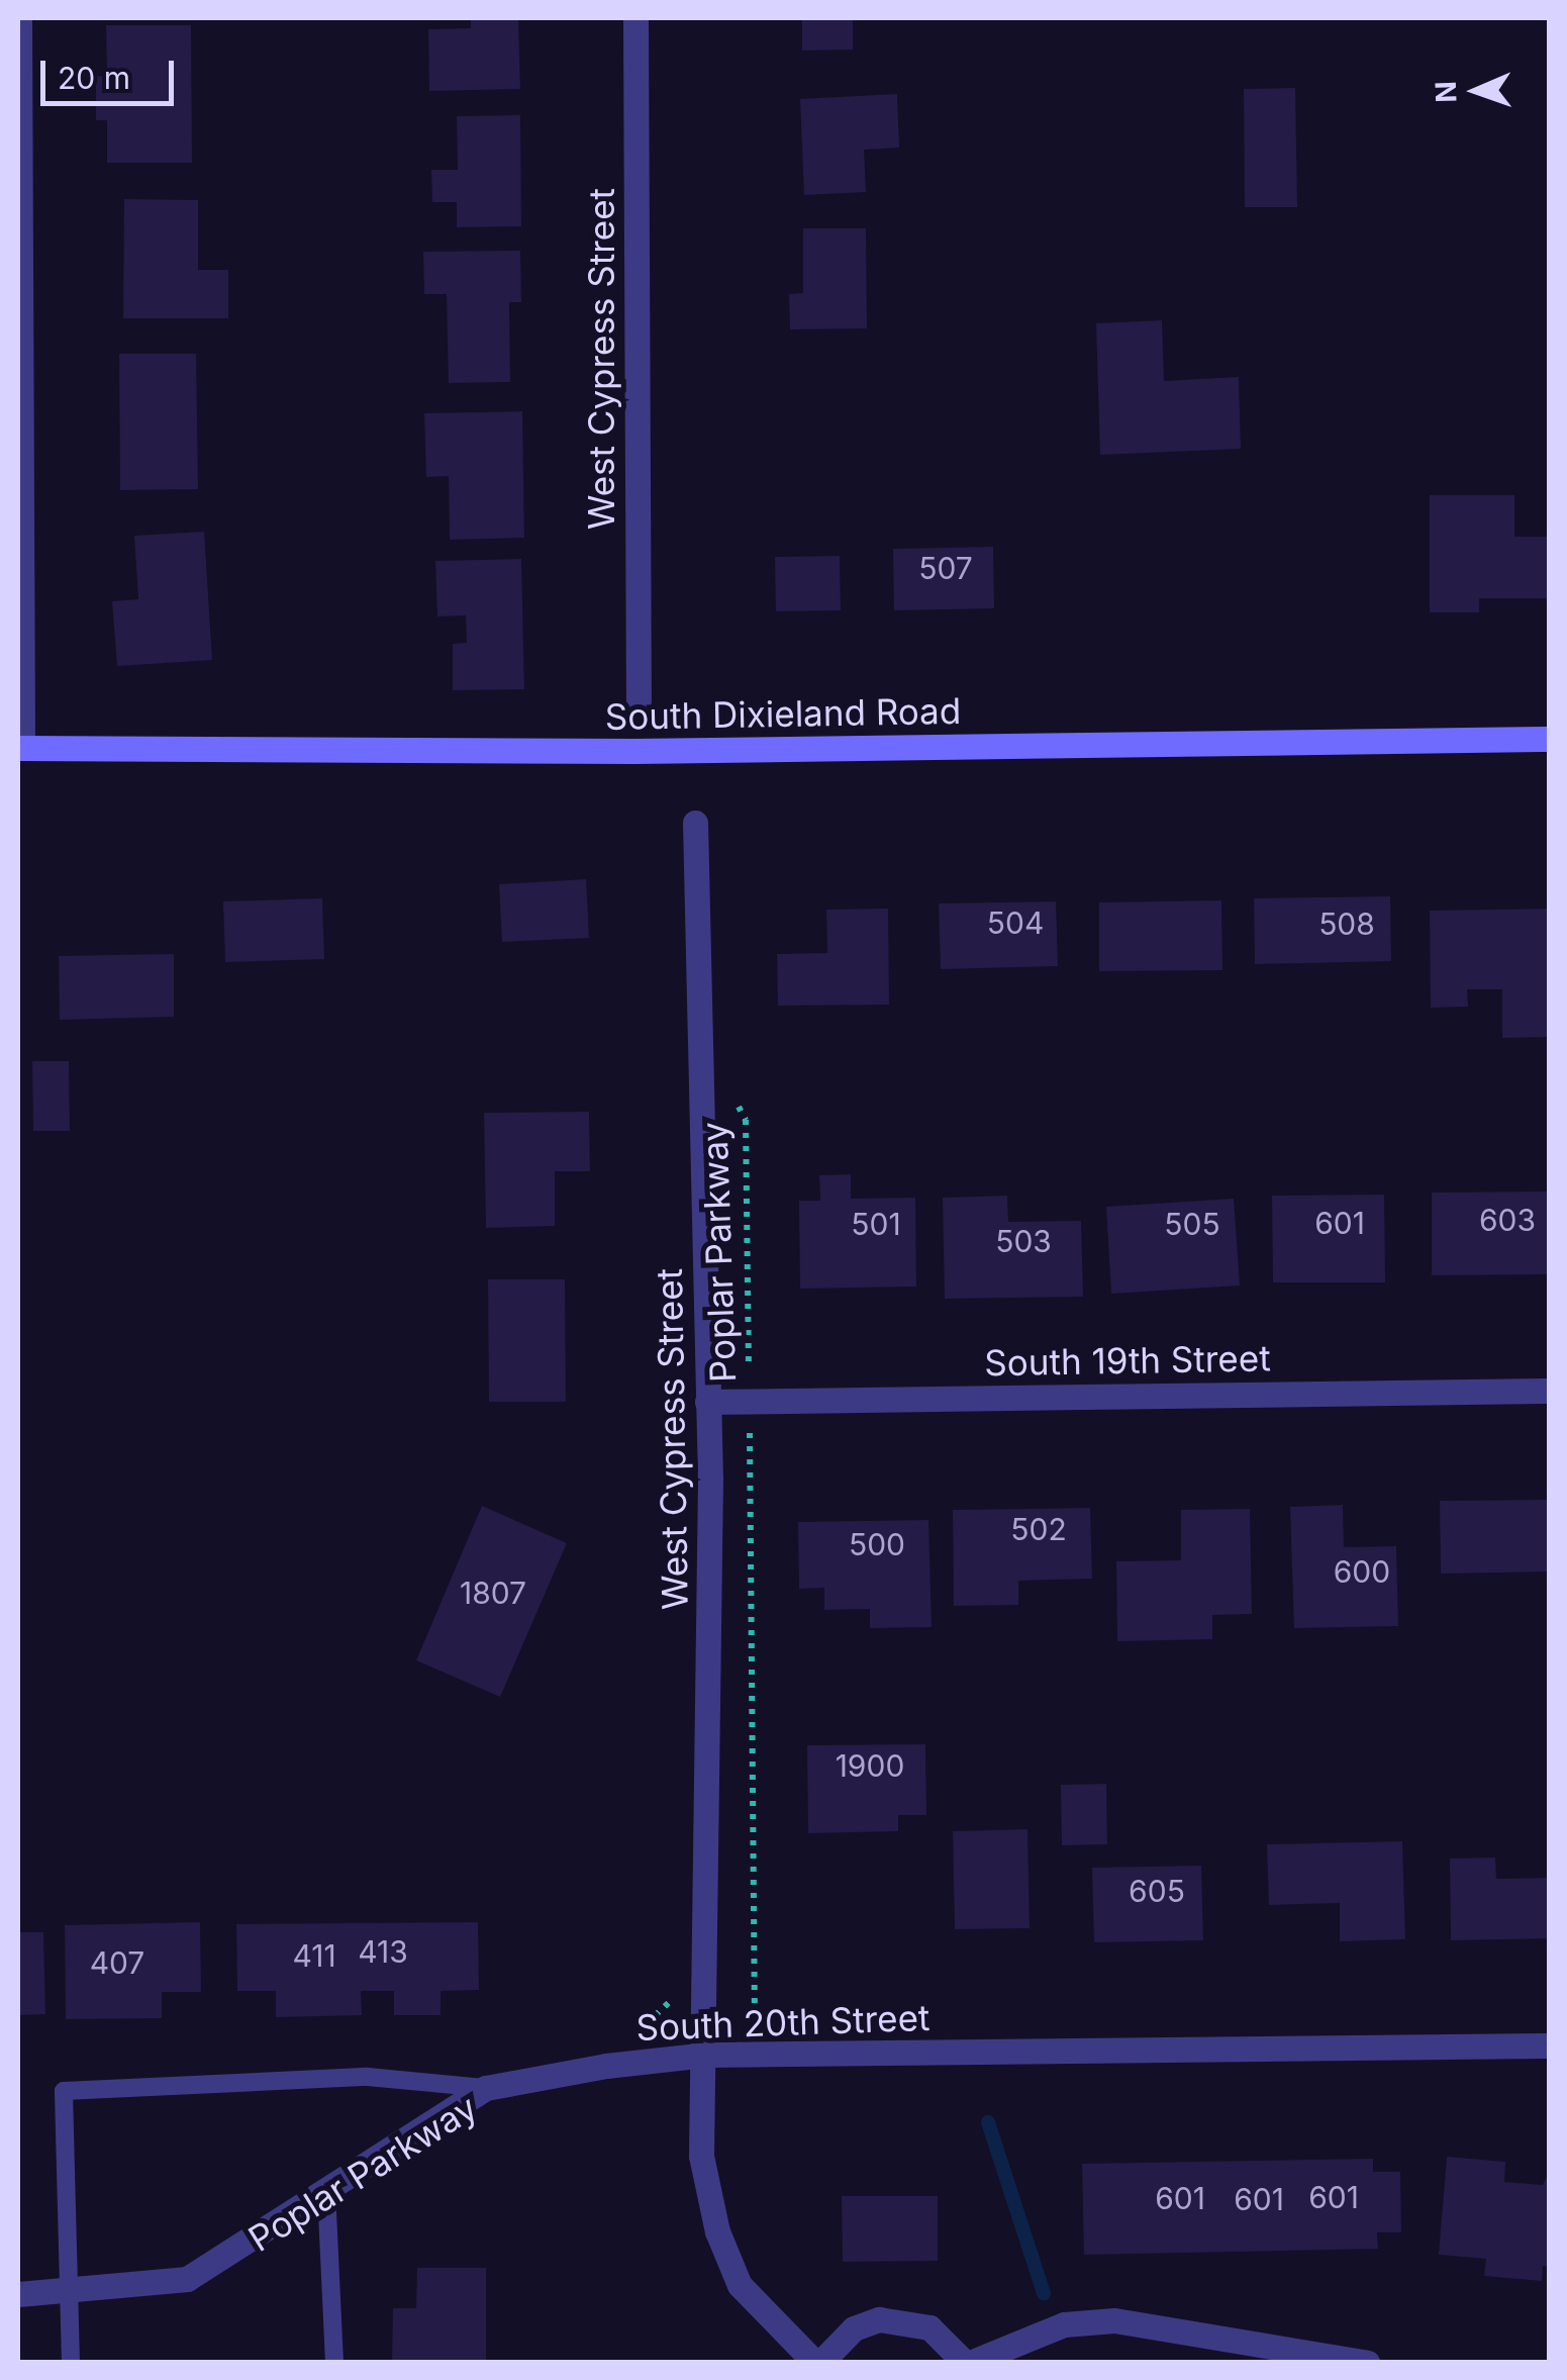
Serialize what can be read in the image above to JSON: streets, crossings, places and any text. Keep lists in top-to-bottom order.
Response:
{
  "streets": {
    "main road": ["South Dixieland Road"],
    "street": ["West Cypress Street", "South 19th Street", "South 20th Street"],
    "path": ["Poplar Parkway"]
  },
  "crossings": [
    ["West Cypress Street", "South 19th Street"],
    ["West Cypress Street", "South 20th Street"]
  ],
  "house_numbers": [
    "507",
    "504",
    "508",
    "603",
    "601",
    "501",
    "505",
    "503",
    "502",
    "500",
    "600",
    "1807",
    "1900",
    "605",
    "413",
    "411",
    "407",
    "601",
    "601",
    "601"
  ],
  "scale_bar": "20 m",
  "north": "left"
}
